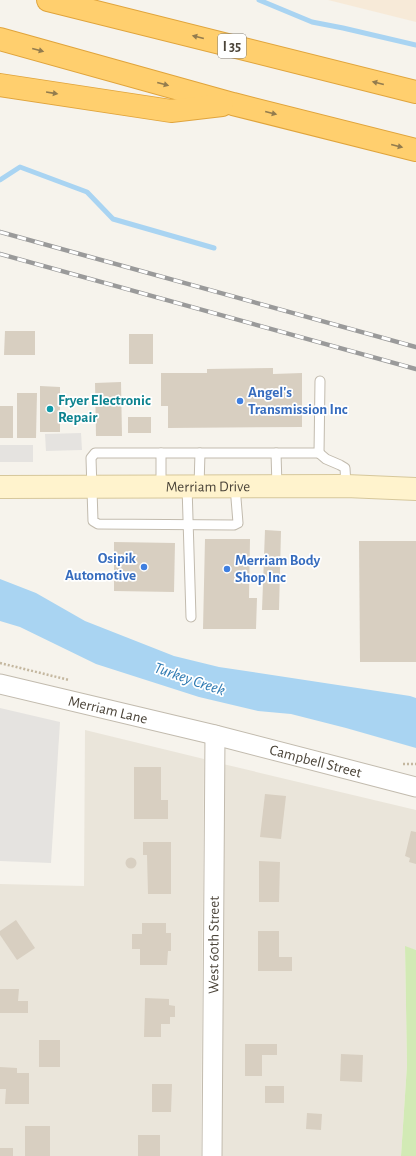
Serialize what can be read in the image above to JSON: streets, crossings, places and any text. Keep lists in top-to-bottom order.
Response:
{
  "streets": {
    "highway": ["I 35"],
    "main road": ["Merriam Drive"],
    "street": ["Merriam Lane", "Campbell Street", "West 60th Street"]
  },
  "crossings": [
    ["Merriam Lane", "Campbell Street"],
    ["Merriam Lane", "West 60th Street"],
    ["Campbell Street", "West 60th Street"]
  ],
  "water": ["Turkey Creek"],
  "places": [
    "Angel's Transmission Inc",
    "Fryer Electronic Repair",
    "Osipik Automotive",
    "Merriam Body Shop Inc"
  ]
}
